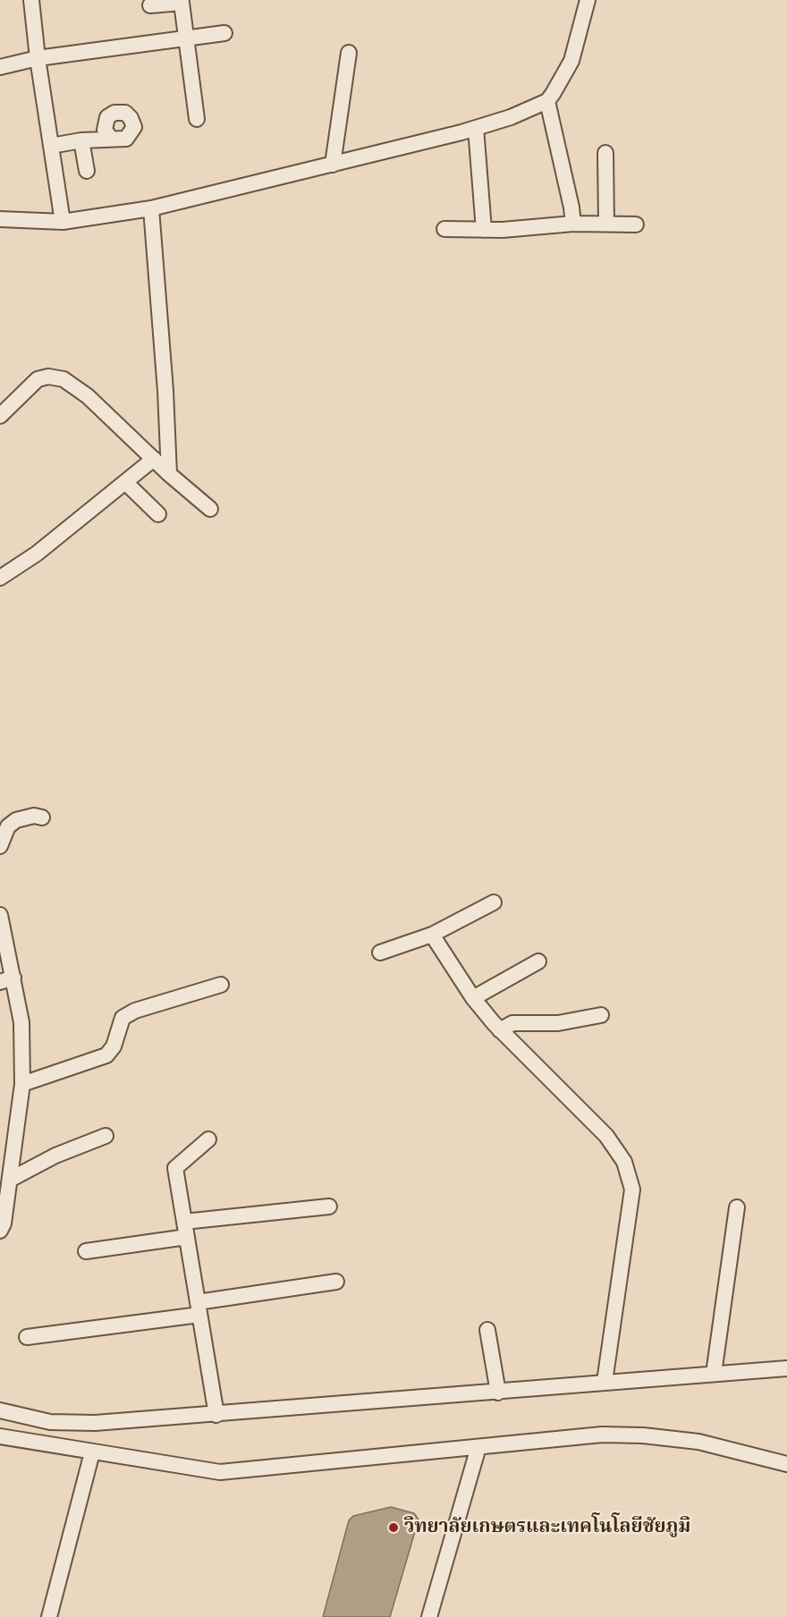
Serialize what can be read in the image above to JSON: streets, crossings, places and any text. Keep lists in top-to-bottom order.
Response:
{
  "places": ["วิทยาลัยเกษตรและเทคโนโลยีชัยภูมิ"]
}
